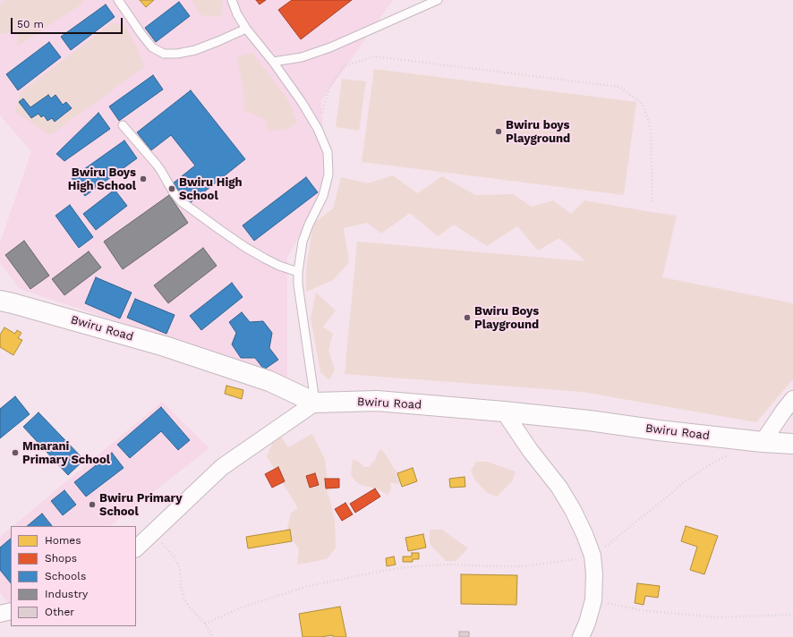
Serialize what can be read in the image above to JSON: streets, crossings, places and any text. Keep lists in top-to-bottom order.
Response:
{
  "streets": {
    "main road": ["Bwiru Road"]
  },
  "places": [
    "Bwiru boys Playground",
    "Bwiru Boys High School",
    "Bwiru High School",
    "Bwiru Boys Playground",
    "Mnarani Primary School",
    "Bwiru Primary School"
  ],
  "legend": [
    "Homes",
    "Shops",
    "Schools",
    "Industry",
    "Other"
  ],
  "scale_bar": "50 m"
}
